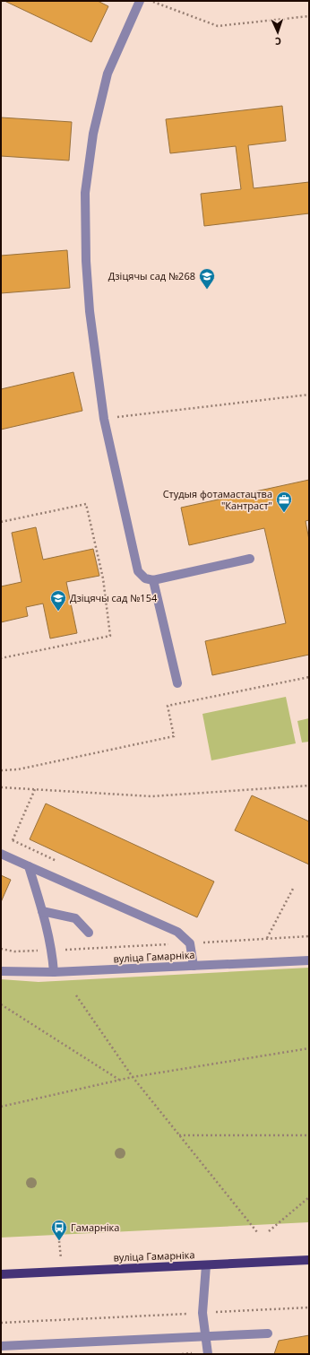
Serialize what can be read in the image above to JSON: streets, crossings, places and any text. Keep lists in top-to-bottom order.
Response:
{
  "streets": {
    "main road": ["вуліца Гамарніка"]
  },
  "places": {
    "school or university": ["Дзіцячы сад №268", "Дзіцячы сад №154"],
    "office": ["Студыя фотамастацтва \"Кантраст\""],
    "bus stop": ["Гамарніка"]
  },
  "north": "bottom"
}
